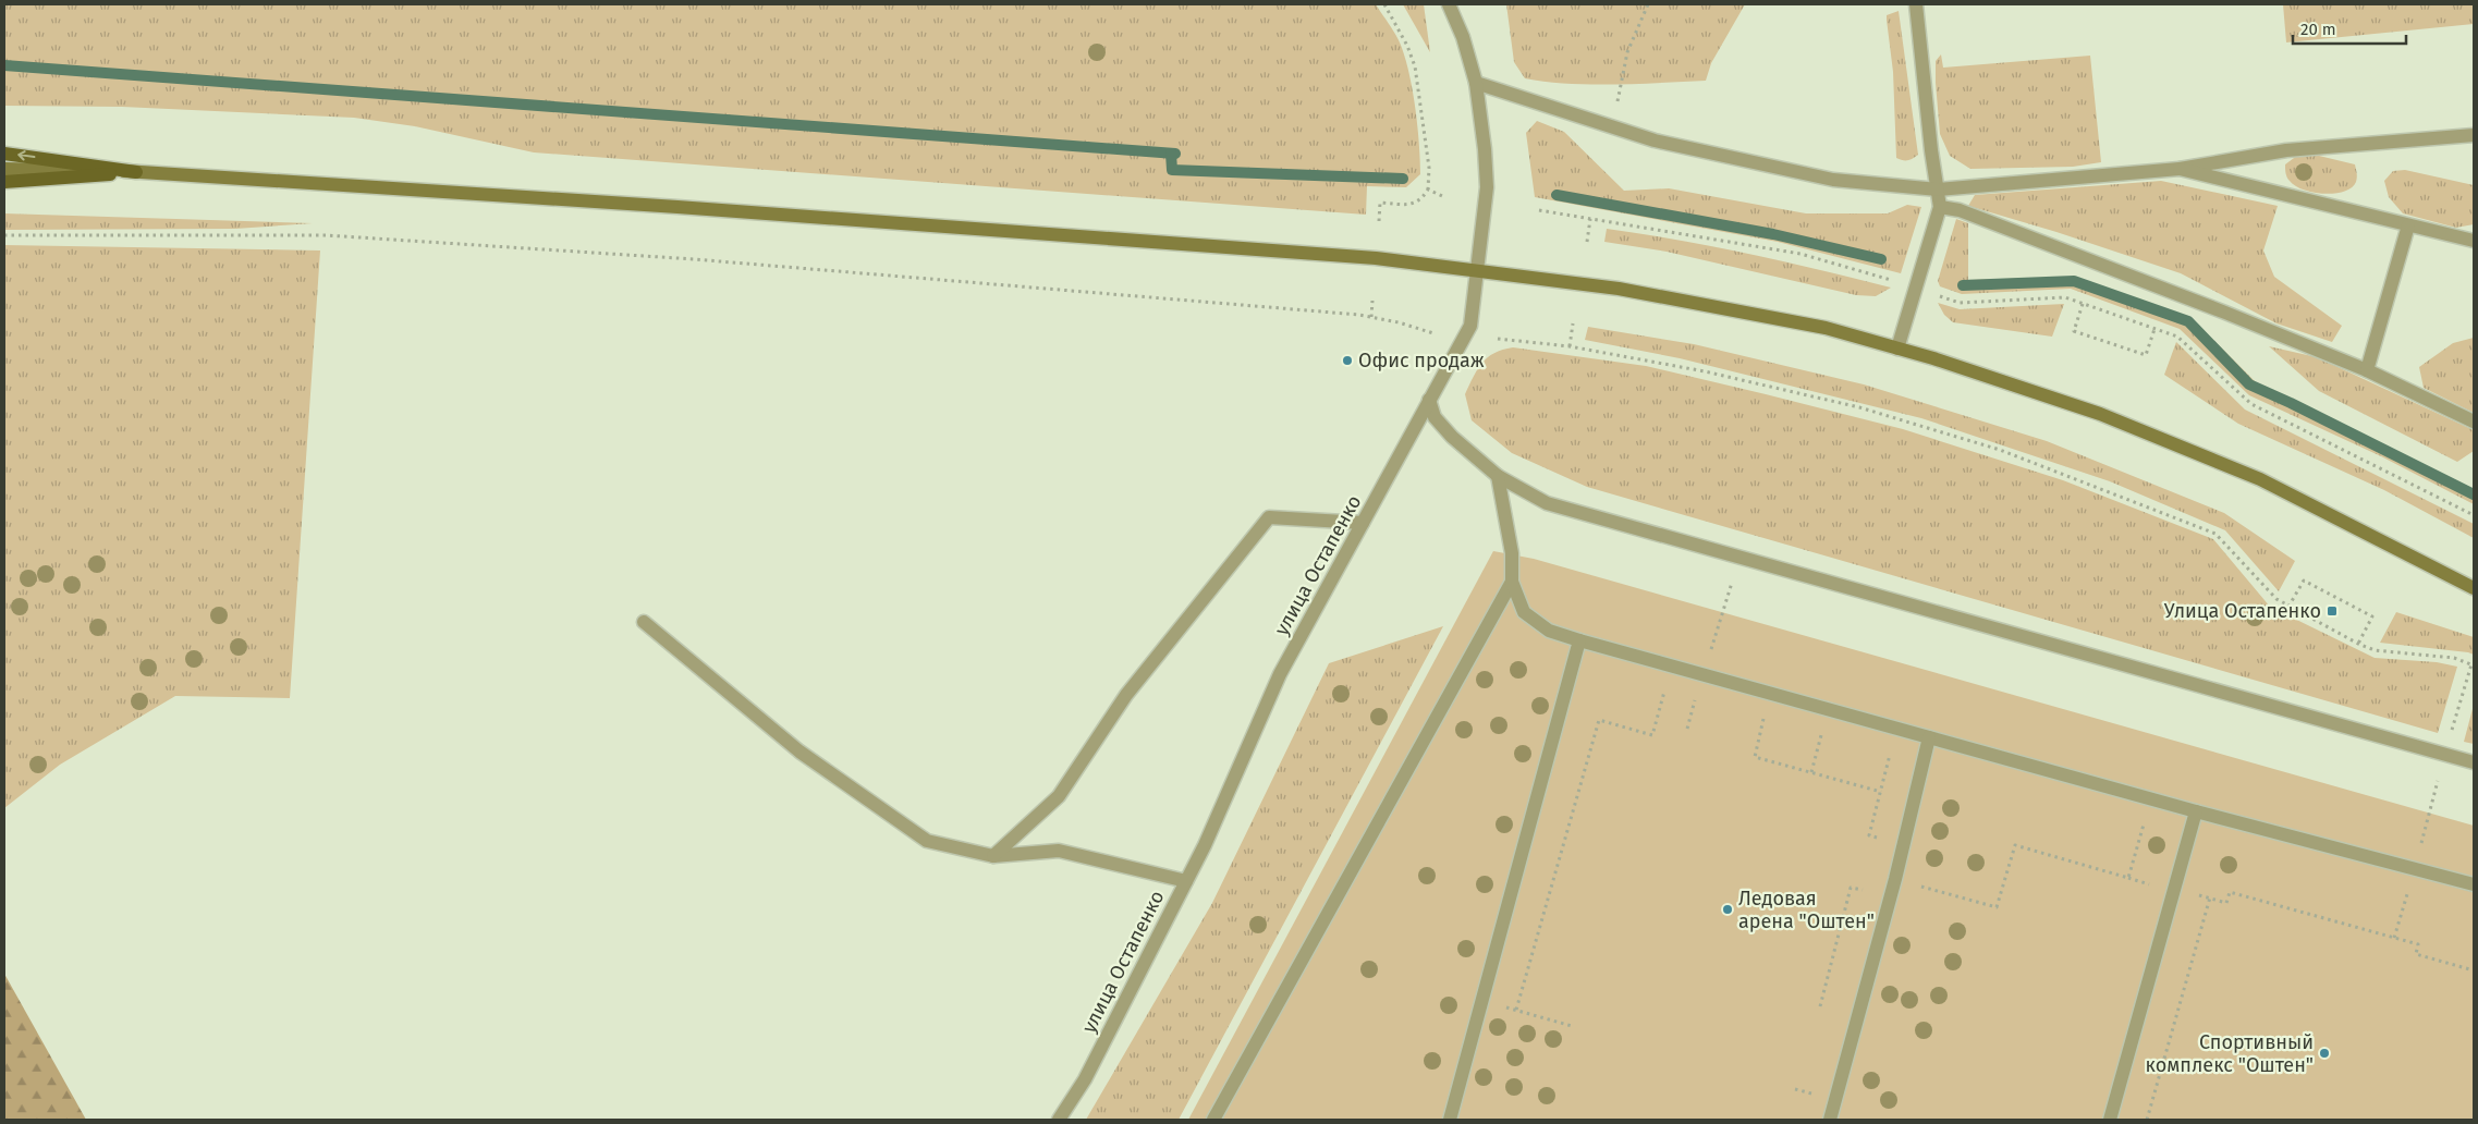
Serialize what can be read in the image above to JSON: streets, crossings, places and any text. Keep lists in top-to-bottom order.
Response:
{
  "streets": {
    "street": ["улица Остапенко"]
  },
  "places": {
    "other": ["Офис продаж", "Ледовая арена \"Оштен\"", "Спортивный комплекс \"Оштен\""],
    "transit": ["Улица Остапенко"]
  },
  "scale_bar": "20 m"
}
